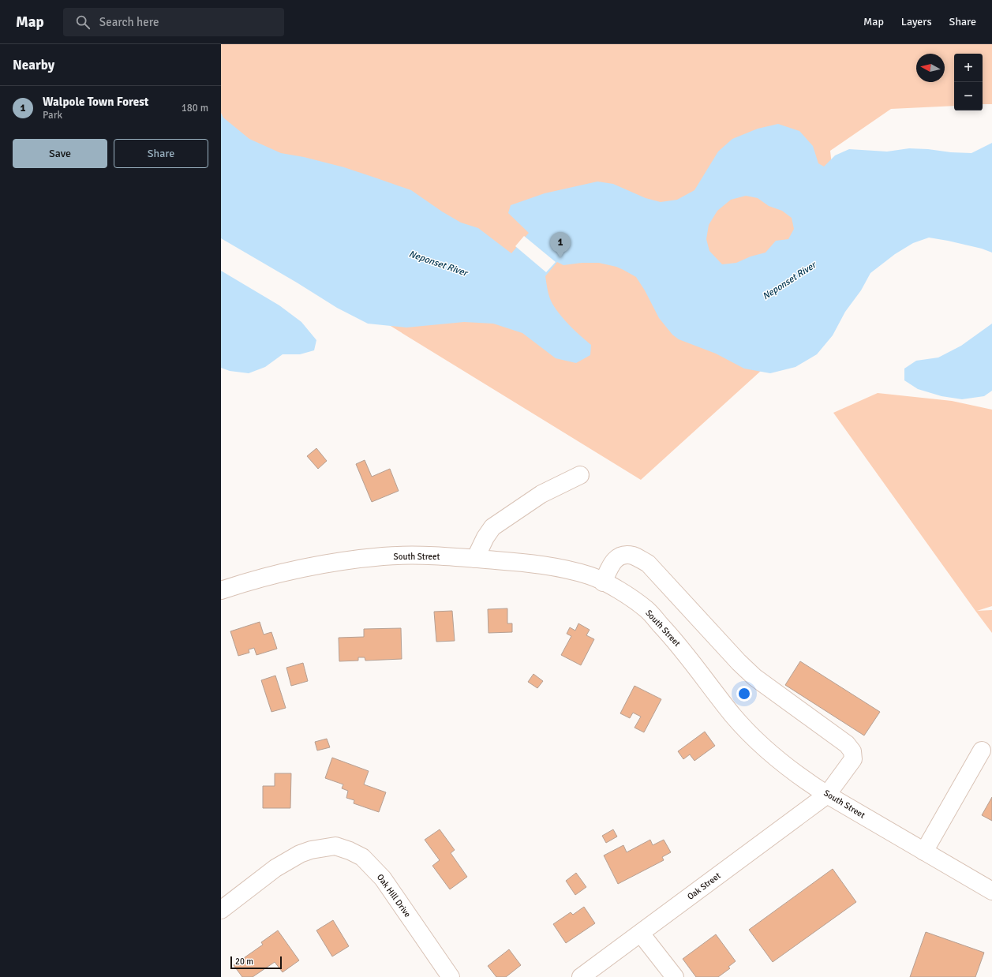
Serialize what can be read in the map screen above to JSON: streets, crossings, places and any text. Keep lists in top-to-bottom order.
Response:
{
  "streets": {
    "street": ["South Street", "Oak Street", "Oak Hill Drive"]
  },
  "crossings": [
    ["South Street", "Oak Street"]
  ],
  "water": ["Neponset River"],
  "scale_bar": "20 m",
  "north": "left",
  "page": {
    "header": "Map",
    "search": "Search here",
    "nav": ["Map", "Layers", "Share"],
    "heading": "Nearby",
    "map_buttons": ["+", "−"],
    "list": [
      {
        "mark": "1",
        "name": "Walpole Town Forest",
        "note": "Park",
        "value": "180 m"
      }
    ],
    "buttons": ["Save", "Share"],
    "pins": "1",
    "scale": "20 m"
  }
}
